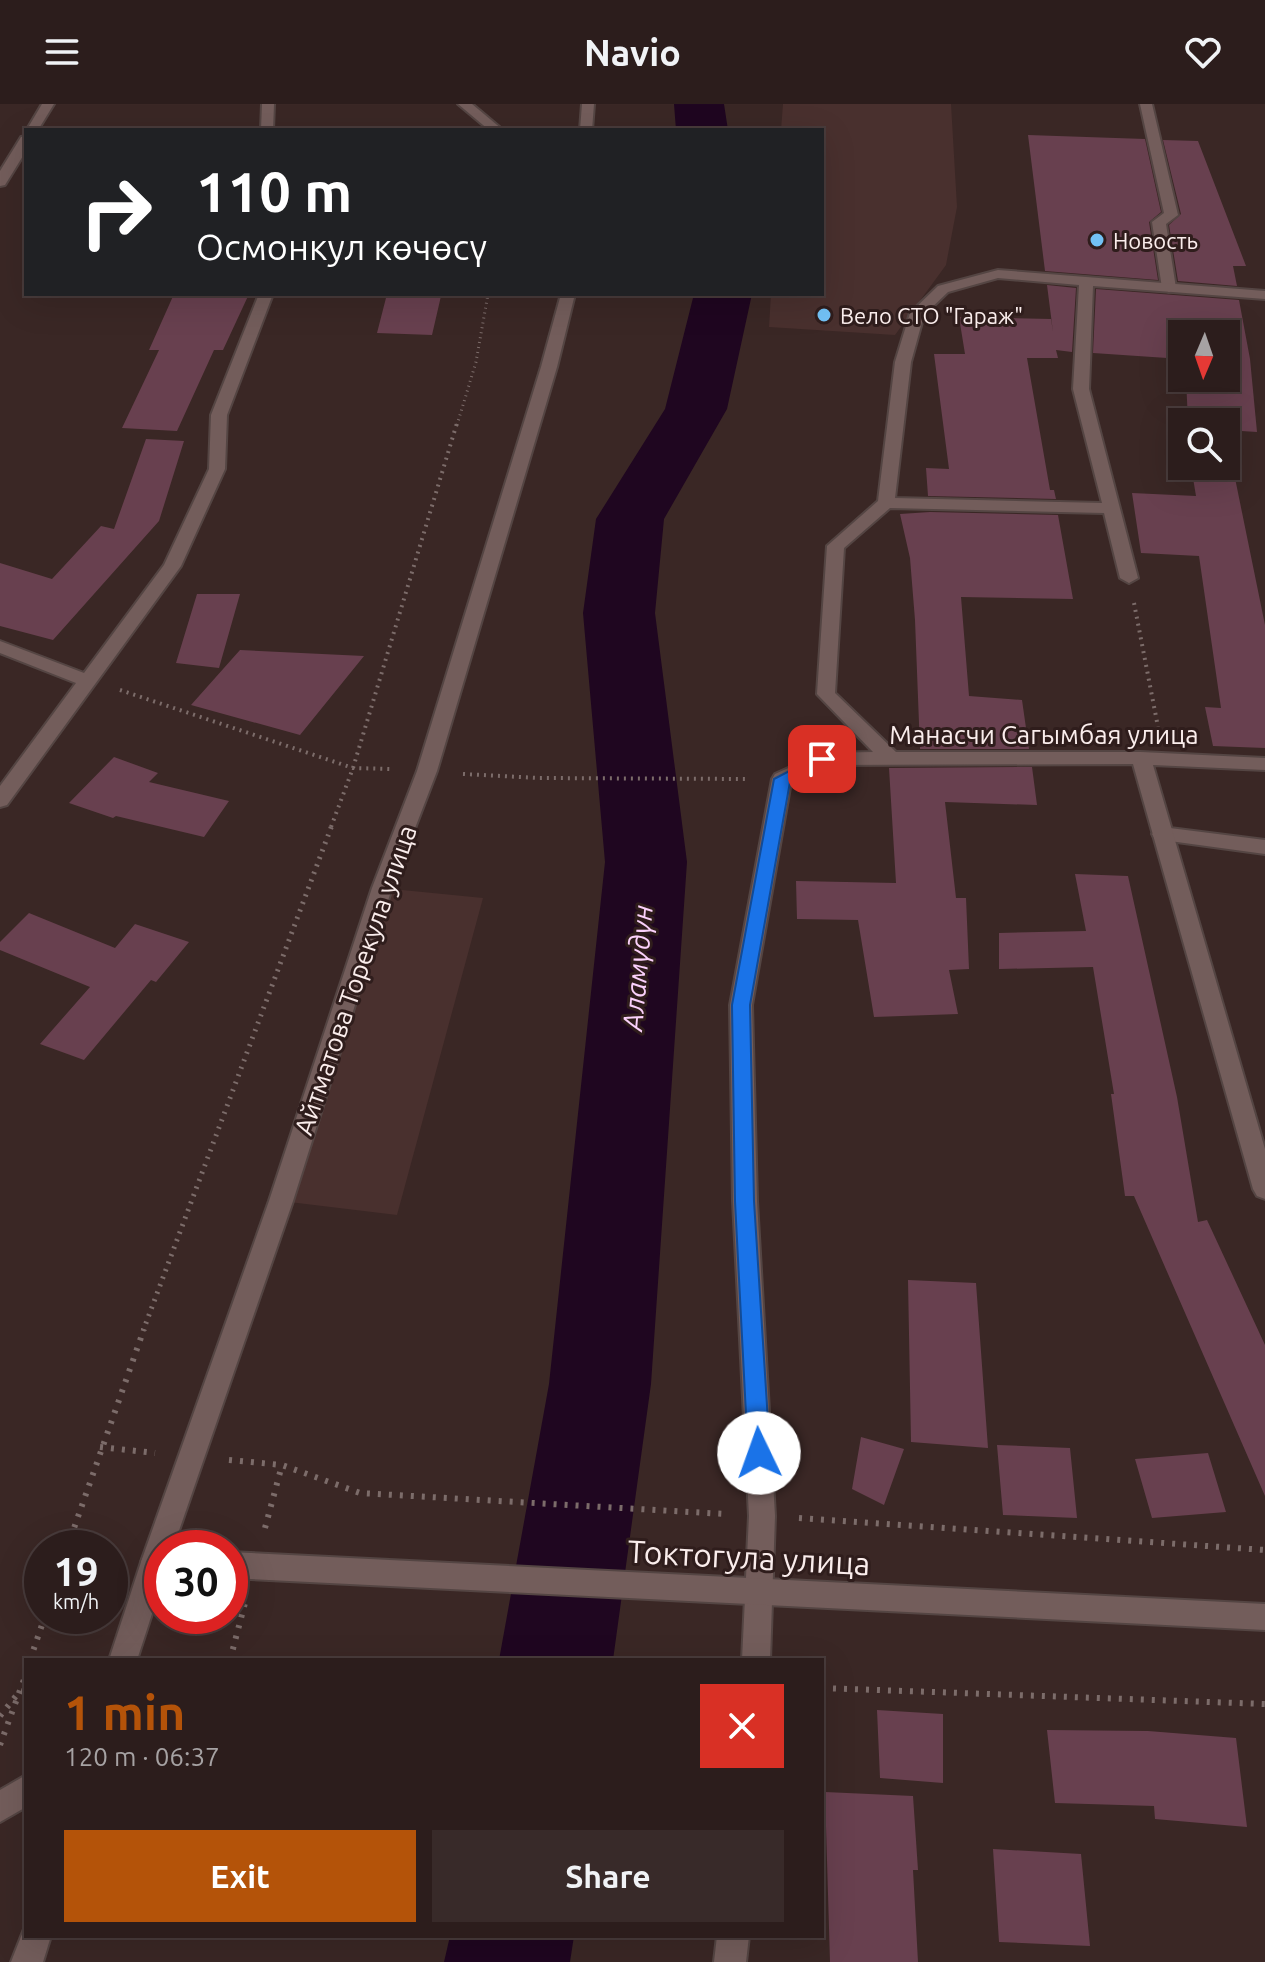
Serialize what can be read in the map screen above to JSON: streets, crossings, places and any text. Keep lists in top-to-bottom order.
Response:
{
  "streets": {
    "street": ["Манасчи Сагымбая улица", "Айтматова Торекула улица", "Токтогула улица"]
  },
  "water": ["Аламүдүн"],
  "places": ["Новость", "Вело СТО \"Гараж\""],
  "north": "bottom",
  "page": {
    "header": "Navio",
    "turn": ["110 m", "Осмонкул көчөсү"],
    "speed": "19 km/h",
    "limit": "30",
    "heading": ["1 min", "120 m · 06:37"],
    "buttons": ["Exit", "Share"]
  }
}
